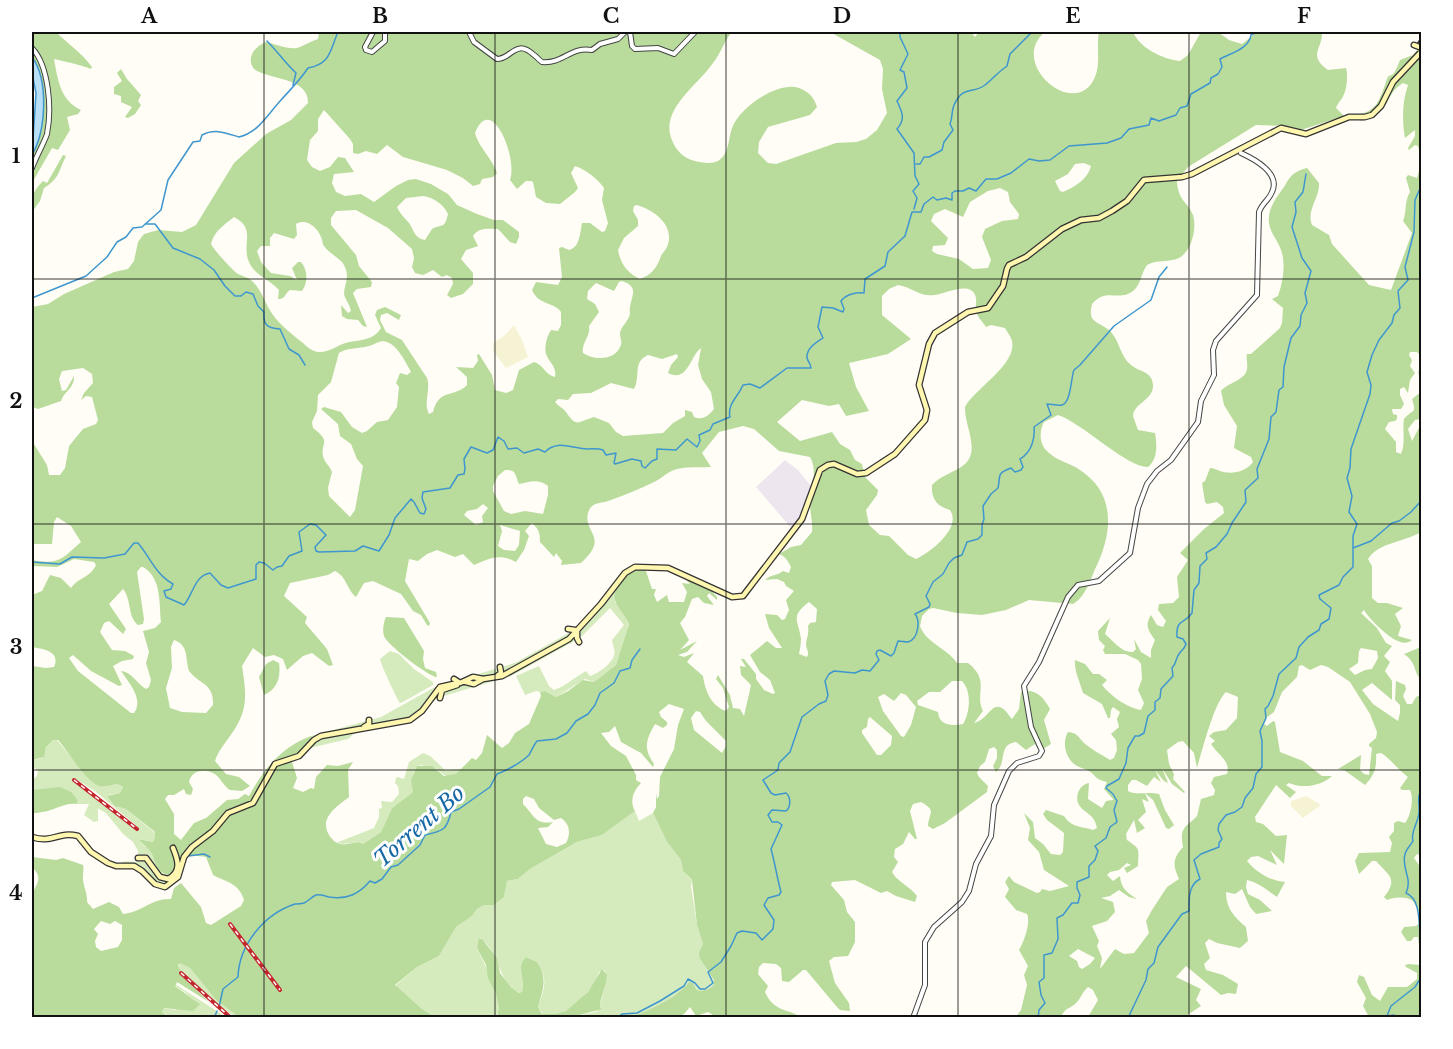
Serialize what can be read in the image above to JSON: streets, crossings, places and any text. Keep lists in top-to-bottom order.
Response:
{
  "water": ["Torrent Bo"],
  "grid": {
    "columns": [
      "A",
      "B",
      "C",
      "D",
      "E",
      "F"
    ],
    "rows": [
      "1",
      "2",
      "3",
      "4"
    ]
  }
}
